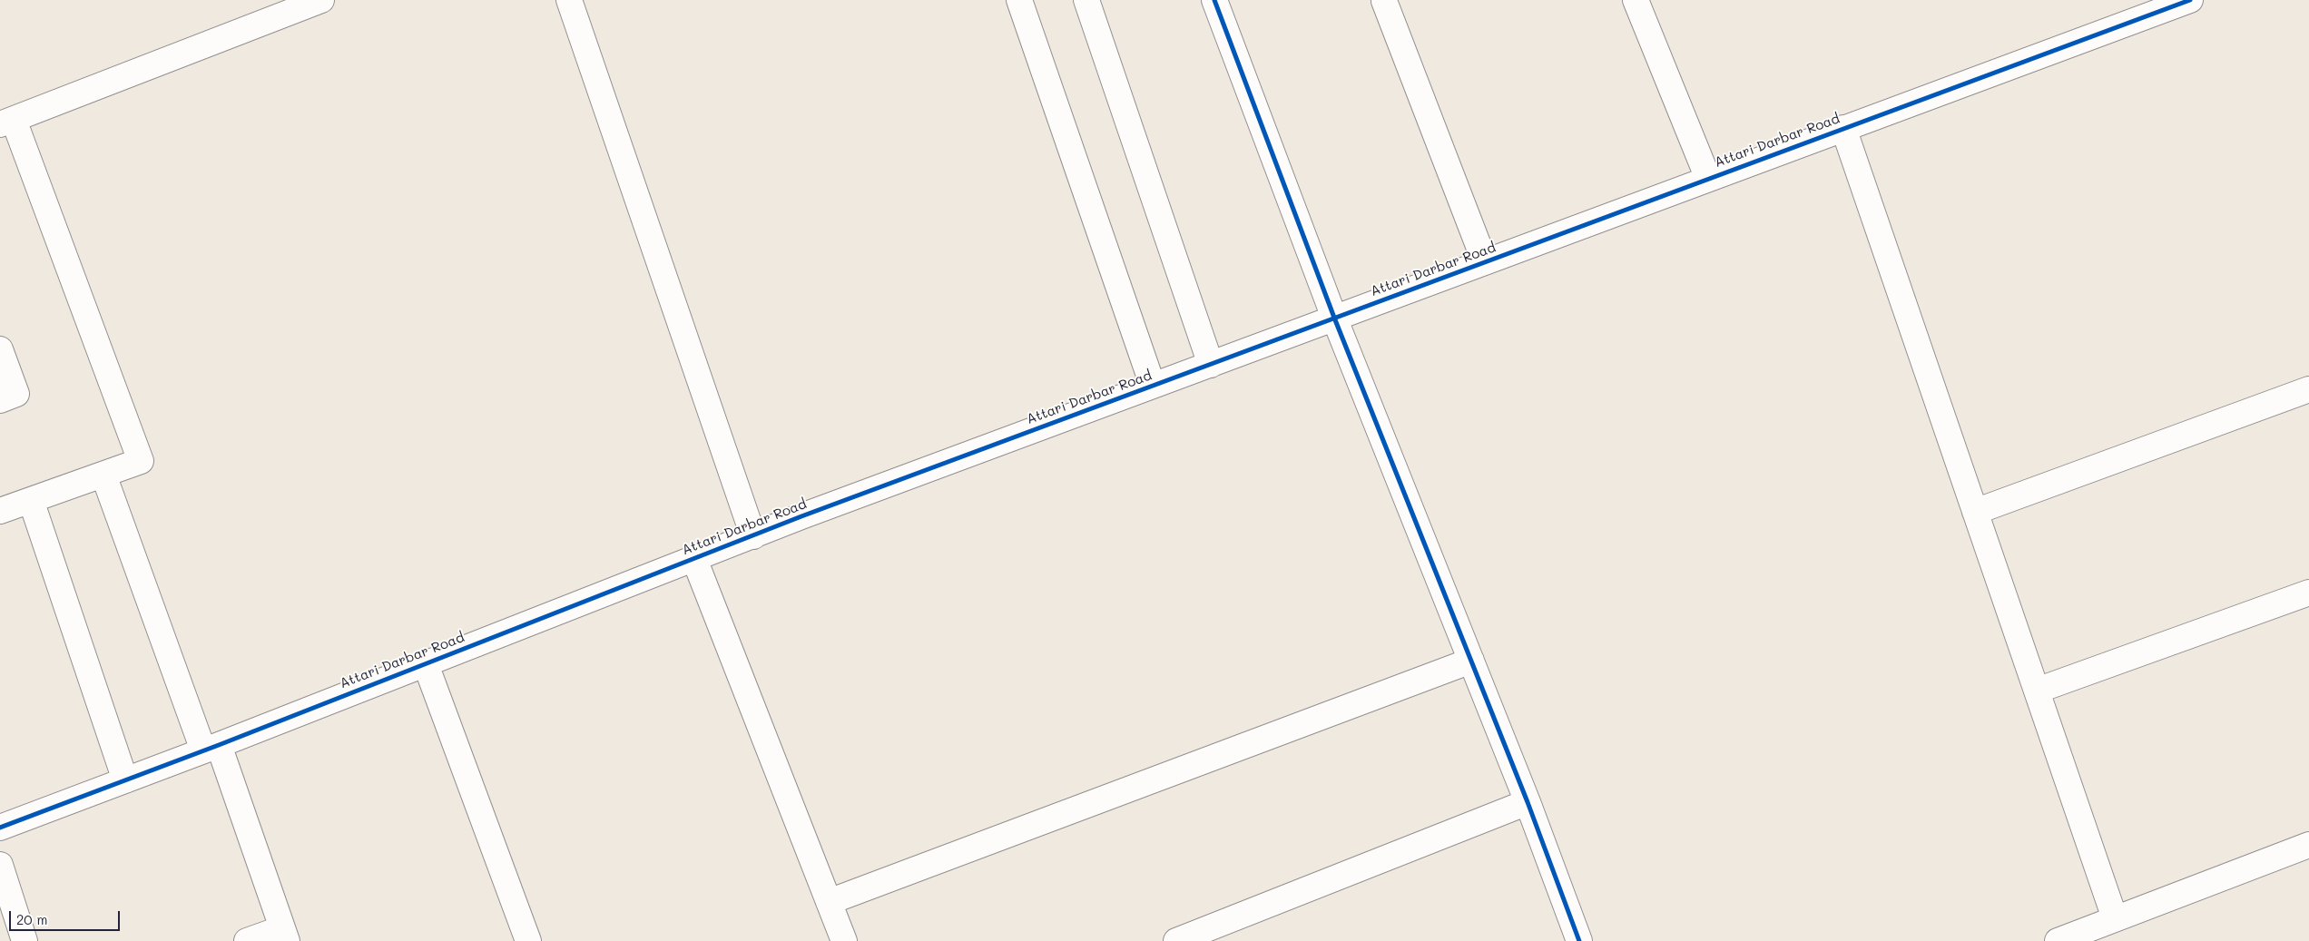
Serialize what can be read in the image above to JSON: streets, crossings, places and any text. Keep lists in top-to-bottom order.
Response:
{
  "streets": {
    "street": ["Attari Darbar Road"]
  },
  "scale_bar": "20 m"
}
